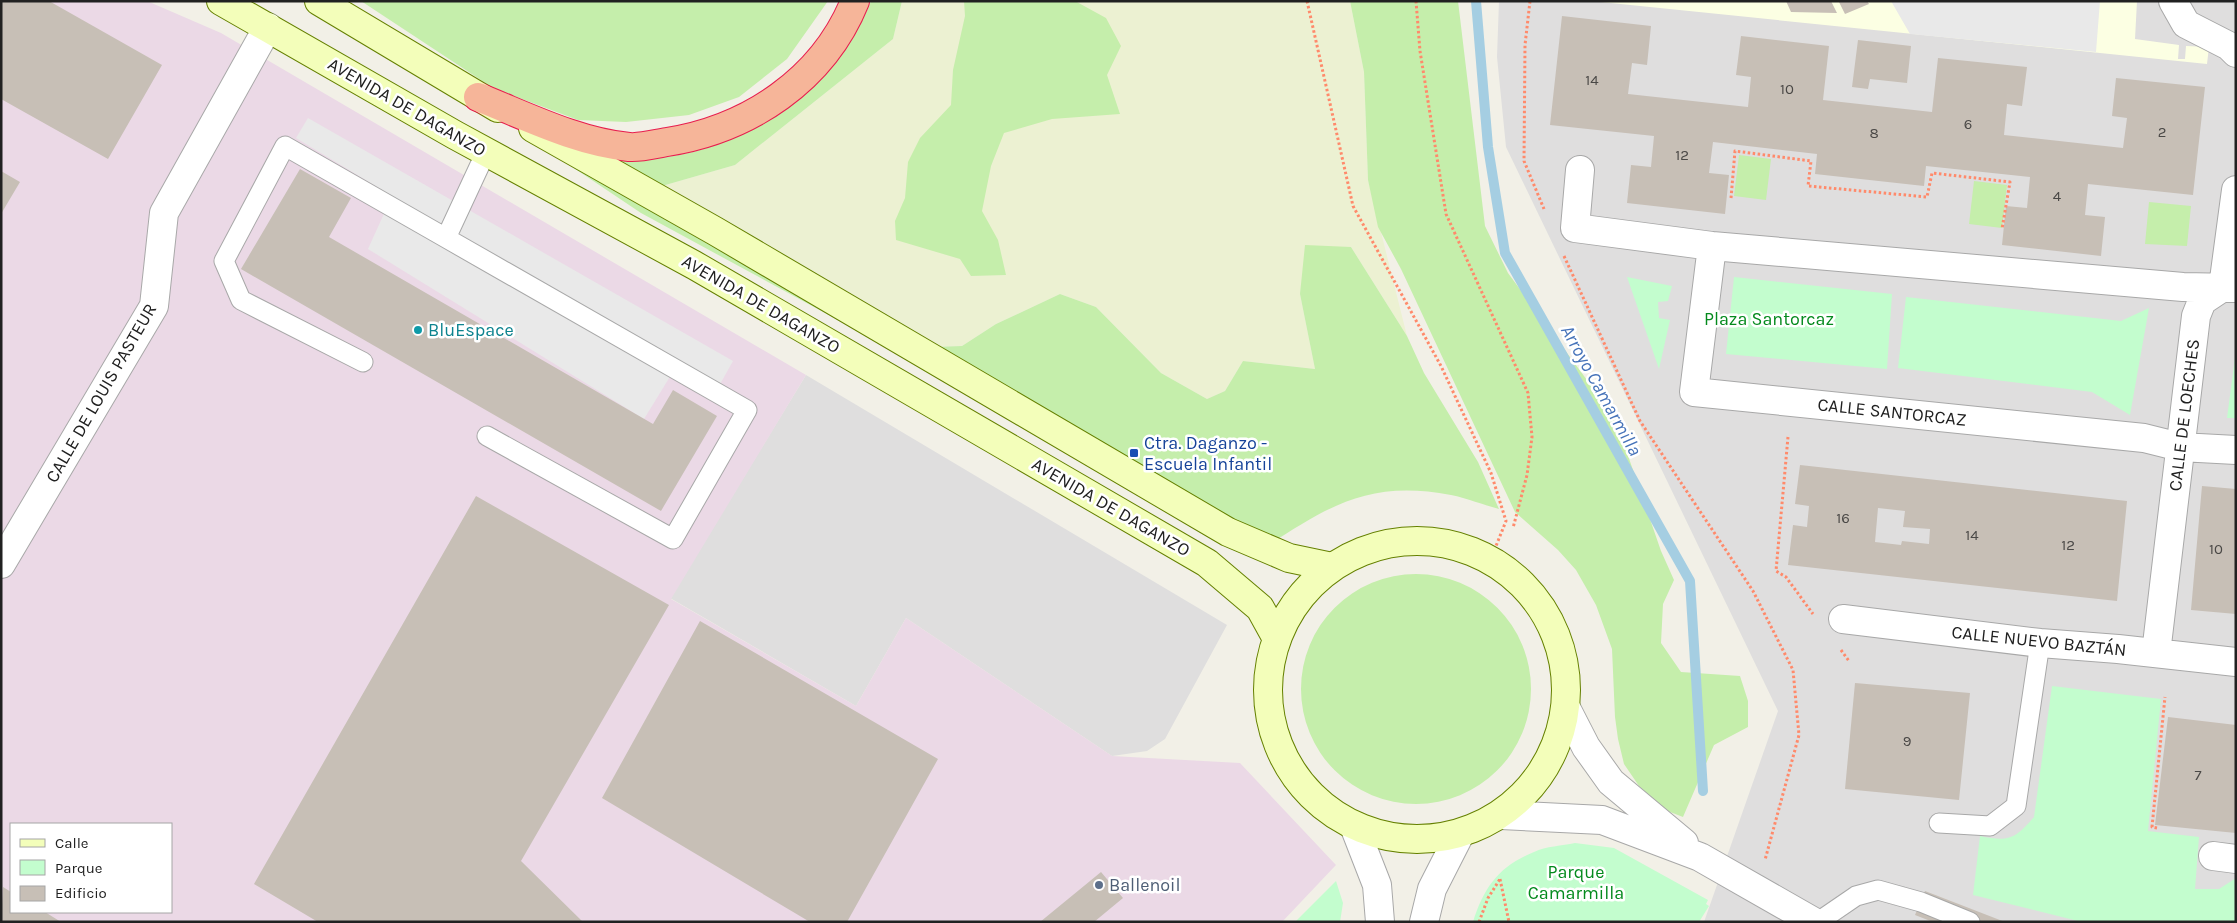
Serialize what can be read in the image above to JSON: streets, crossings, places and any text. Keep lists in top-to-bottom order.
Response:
{
  "streets": {
    "main road": ["AVENIDA DE DAGANZO"],
    "street": [
      "CALLE DE LOUIS PASTEUR",
      "CALLE SANTORCAZ",
      "CALLE DE LOECHES",
      "CALLE NUEVO BAZTÁN"
    ]
  },
  "crossings": [
    ["AVENIDA DE DAGANZO", "CALLE DE LOUIS PASTEUR"],
    ["CALLE SANTORCAZ", "CALLE DE LOECHES"],
    ["CALLE DE LOECHES", "CALLE NUEVO BAZTÁN"]
  ],
  "water": ["Arroyo Camarmilla"],
  "parks": ["Plaza Santorcaz", "Parque Camarmilla"],
  "places": {
    "other": ["BluEspace", "Ballenoil"],
    "transit": ["Ctra. Daganzo - Escuela Infantil"]
  },
  "house_numbers": [
    "14",
    "10",
    "6",
    "2",
    "8",
    "12",
    "4",
    "16",
    "14",
    "12",
    "10",
    "9",
    "7"
  ],
  "legend": ["Calle", "Parque", "Edificio"]
}
